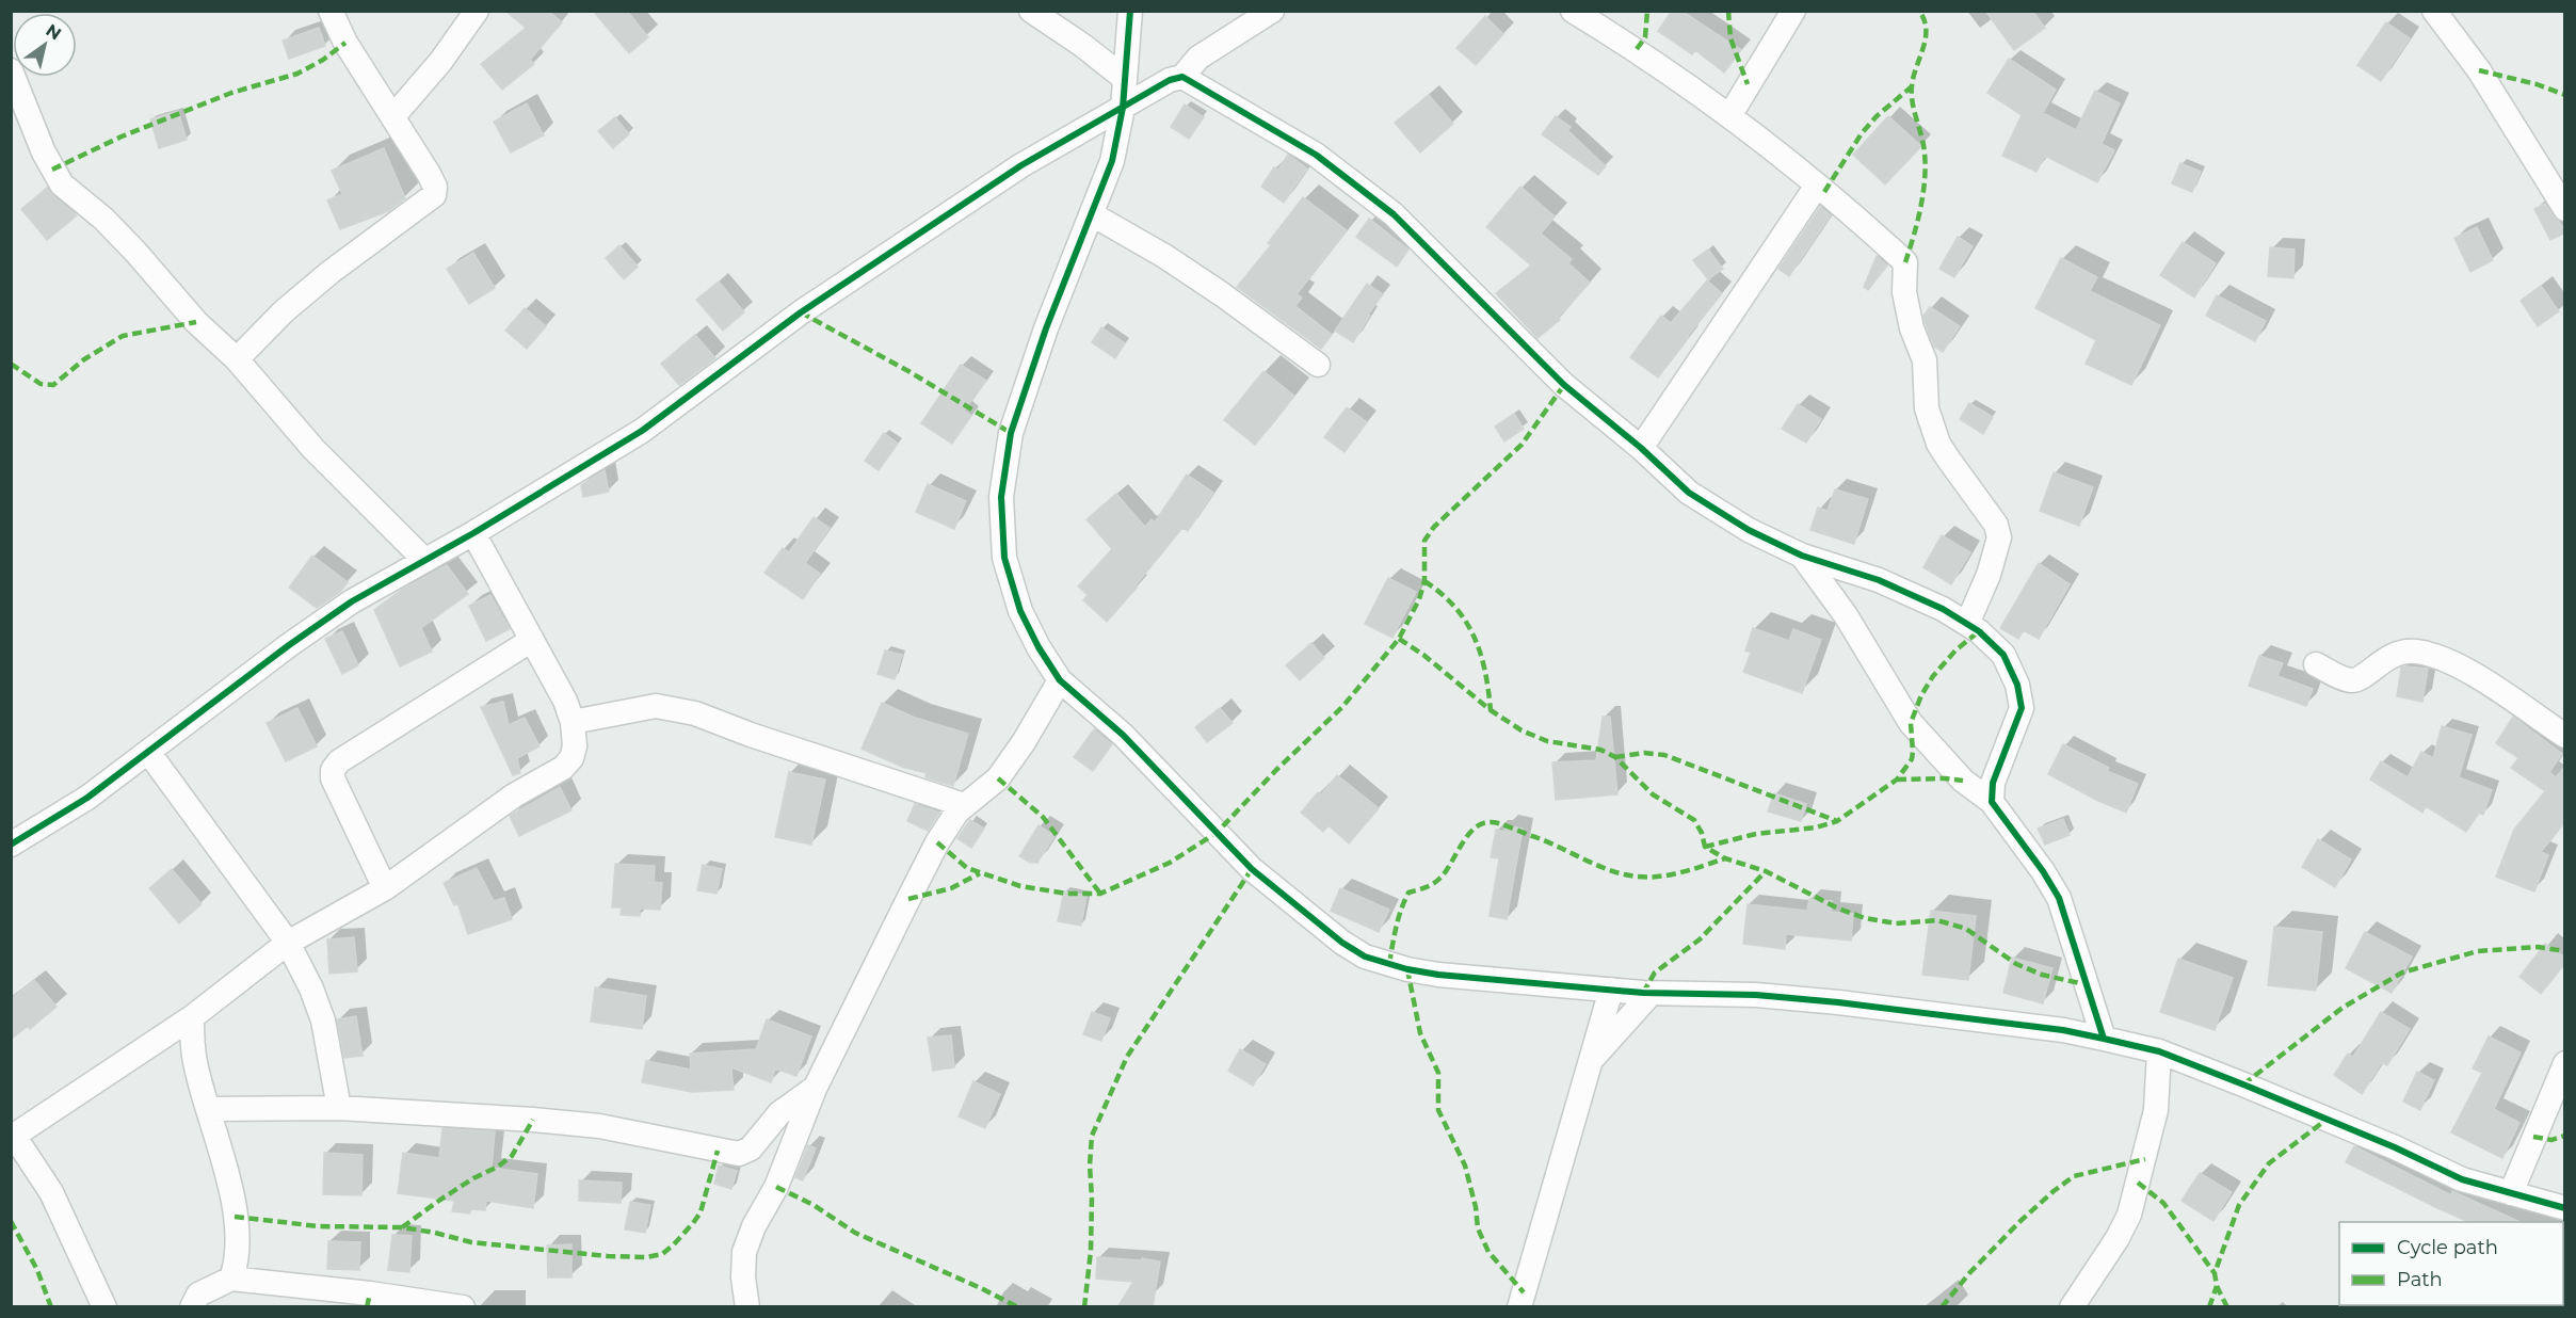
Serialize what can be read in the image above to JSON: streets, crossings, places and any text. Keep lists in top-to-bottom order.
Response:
{
  "legend": ["Cycle path", "Path"],
  "north": "top right"
}
